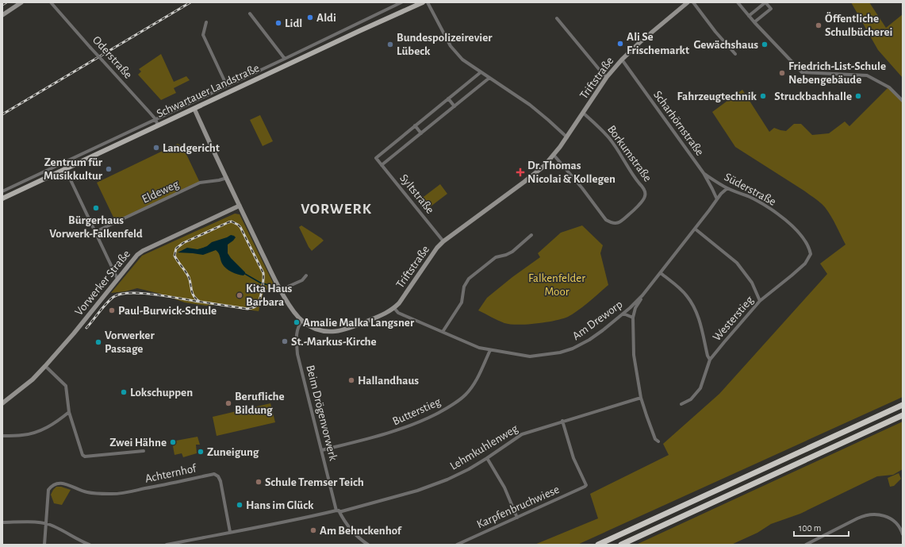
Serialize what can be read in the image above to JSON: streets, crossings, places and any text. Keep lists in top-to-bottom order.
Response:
{
  "streets": {
    "main road": ["Schwartauer Landstraße"],
    "street": [
      "Oderstraße",
      "Triftstraße",
      "Scharhörnstraße",
      "Borkumstraße",
      "Süderstraße",
      "Eldeweg",
      "Syltstraße",
      "Vorwerker Straße",
      "Westerstieg",
      "Am Dreworp",
      "Butterstieg",
      "Beim Drögenvorwerk",
      "Lehmkuhlenweg",
      "Achternhof",
      "Karpfenbruchwiese"
    ]
  },
  "crossings": [
    ["Oderstraße", "Schwartauer Landstraße"],
    ["Triftstraße", "Schwartauer Landstraße"],
    ["Triftstraße", "Scharhörnstraße"],
    ["Triftstraße", "Borkumstraße"],
    ["Triftstraße", "Eldeweg"],
    ["Triftstraße", "Syltstraße"],
    ["Triftstraße", "Vorwerker Straße"],
    ["Triftstraße", "Am Dreworp"],
    ["Triftstraße", "Beim Drögenvorwerk"],
    ["Scharhörnstraße", "Süderstraße"],
    ["Scharhörnstraße", "Am Dreworp"],
    ["Süderstraße", "Westerstieg"],
    ["Süderstraße", "Am Dreworp"],
    ["Am Dreworp", "Butterstieg"],
    ["Butterstieg", "Beim Drögenvorwerk"],
    ["Beim Drögenvorwerk", "Lehmkuhlenweg"],
    ["Lehmkuhlenweg", "Karpfenbruchwiese"]
  ],
  "districts": ["VORWERK"],
  "parks": ["Falkenfelder Moor"],
  "places": {
    "other": [
      "Aldi",
      "Lidl",
      "Öffentliche Schulbücherei",
      "Ali Se Frischemarkt",
      "Bundespolizeirevier Lübeck",
      "Gewächshaus",
      "Friedrich-List-Schule Nebengebäude",
      "Fahrzeugtechnik",
      "Struckbachhalle",
      "Landgericht",
      "Zentrum für Musikkultur",
      "Bürgerhaus Vorwerk-Falkenfeld",
      "Kita Haus Barbara",
      "Paul-Burwick-Schule",
      "Amalie Malka Langsner",
      "St.-Markus-Kirche",
      "Vorwerker Passage",
      "Hallandhaus",
      "Lokschuppen",
      "Berufliche Bildung",
      "Zwei Hähne",
      "Zuneigung",
      "Schule Tremser Teich",
      "Hans im Glück",
      "Am Behnckenhof"
    ],
    "health": ["Dr. Thomas Nicolai & Kollegen"]
  },
  "scale_bar": "100 m"
}
